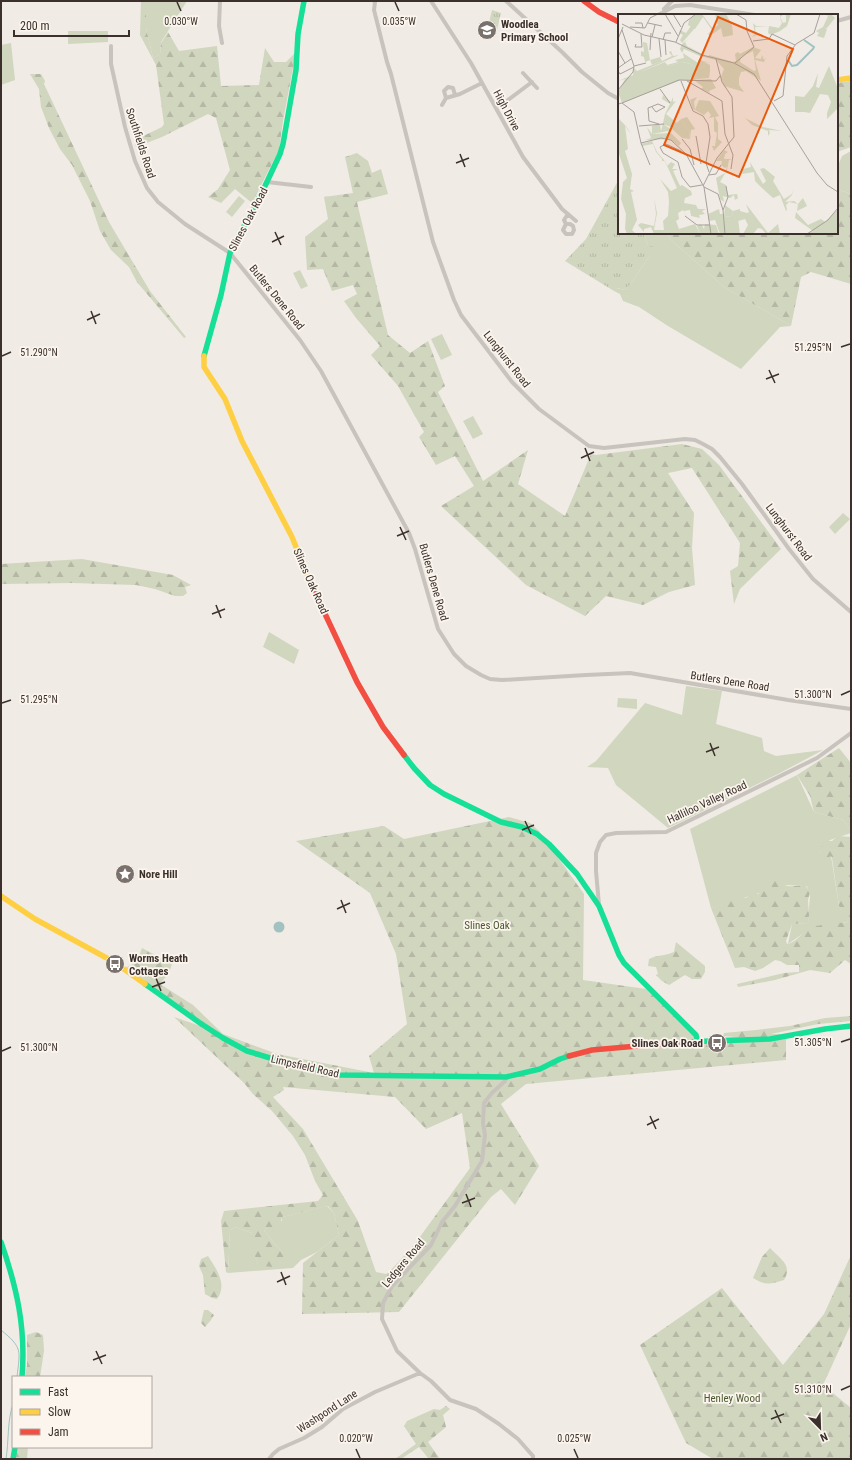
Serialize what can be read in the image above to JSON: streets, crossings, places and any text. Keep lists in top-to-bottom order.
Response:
{
  "streets": {
    "street": [
      "High Drive",
      "Southfields Road",
      "Slines Oak Road",
      "Butlers Dene Road",
      "Lunghurst Road",
      "Halliloo Valley Road",
      "Limpsfield Road",
      "Ledgers Road",
      "Washpond Lane"
    ]
  },
  "crossings": [
    ["Southfields Road", "Slines Oak Road"],
    ["Southfields Road", "Butlers Dene Road"],
    ["Slines Oak Road", "Butlers Dene Road"],
    ["Slines Oak Road", "Halliloo Valley Road"],
    ["Slines Oak Road", "Limpsfield Road"],
    ["Limpsfield Road", "Ledgers Road"],
    ["Ledgers Road", "Washpond Lane"]
  ],
  "parks": ["Slines Oak", "Henley Wood"],
  "places": {
    "school or university": ["Woodlea Primary School"],
    "place": ["Nore Hill"],
    "bus stop": ["Worms Heath Cottages", "Slines Oak Road"]
  },
  "legend": ["Fast", "Slow", "Jam"],
  "scale_bar": "200 m",
  "north": "bottom right",
  "coordinates": [
    "0.030°W",
    "0.035°W",
    "51.295°N",
    "51.290°N",
    "51.300°N",
    "51.305°N",
    "51.310°N",
    "0.020°W",
    "0.025°W"
  ]
}
